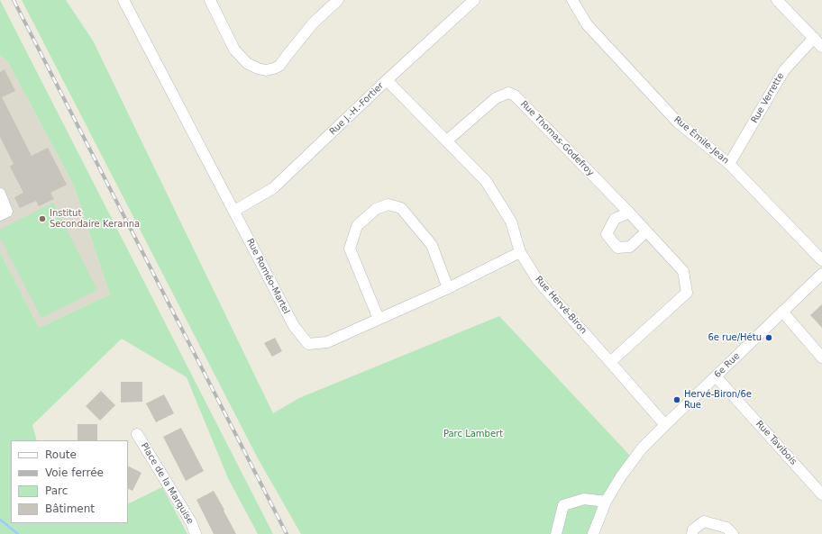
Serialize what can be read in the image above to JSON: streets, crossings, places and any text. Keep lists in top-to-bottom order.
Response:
{
  "streets": {
    "street": [
      "Rue Verrette",
      "Rue J.-H.-Fortier",
      "Rue Thomas-Godefroy",
      "Rue Émile-Jean",
      "Rue Roméo-Martel",
      "Rue Hervé-Biron",
      "6e Rue",
      "Rue Tavibois",
      "Place de la Marquise"
    ]
  },
  "crossings": [
    ["Rue Verrette", "Rue Émile-Jean"],
    ["Rue J.-H.-Fortier", "Rue Roméo-Martel"],
    ["Rue J.-H.-Fortier", "Rue Hervé-Biron"],
    ["Rue Thomas-Godefroy", "Rue Hervé-Biron"],
    ["Rue Roméo-Martel", "Rue Hervé-Biron"],
    ["Rue Hervé-Biron", "6e Rue"],
    ["6e Rue", "Rue Tavibois"]
  ],
  "parks": ["Parc Lambert"],
  "places": ["Institut Secondaire Keranna", "6e rue/Hétu", "Hervé-Biron/6e Rue"],
  "legend": [
    "Route",
    "Voie ferrée",
    "Parc",
    "Bâtiment"
  ]
}
